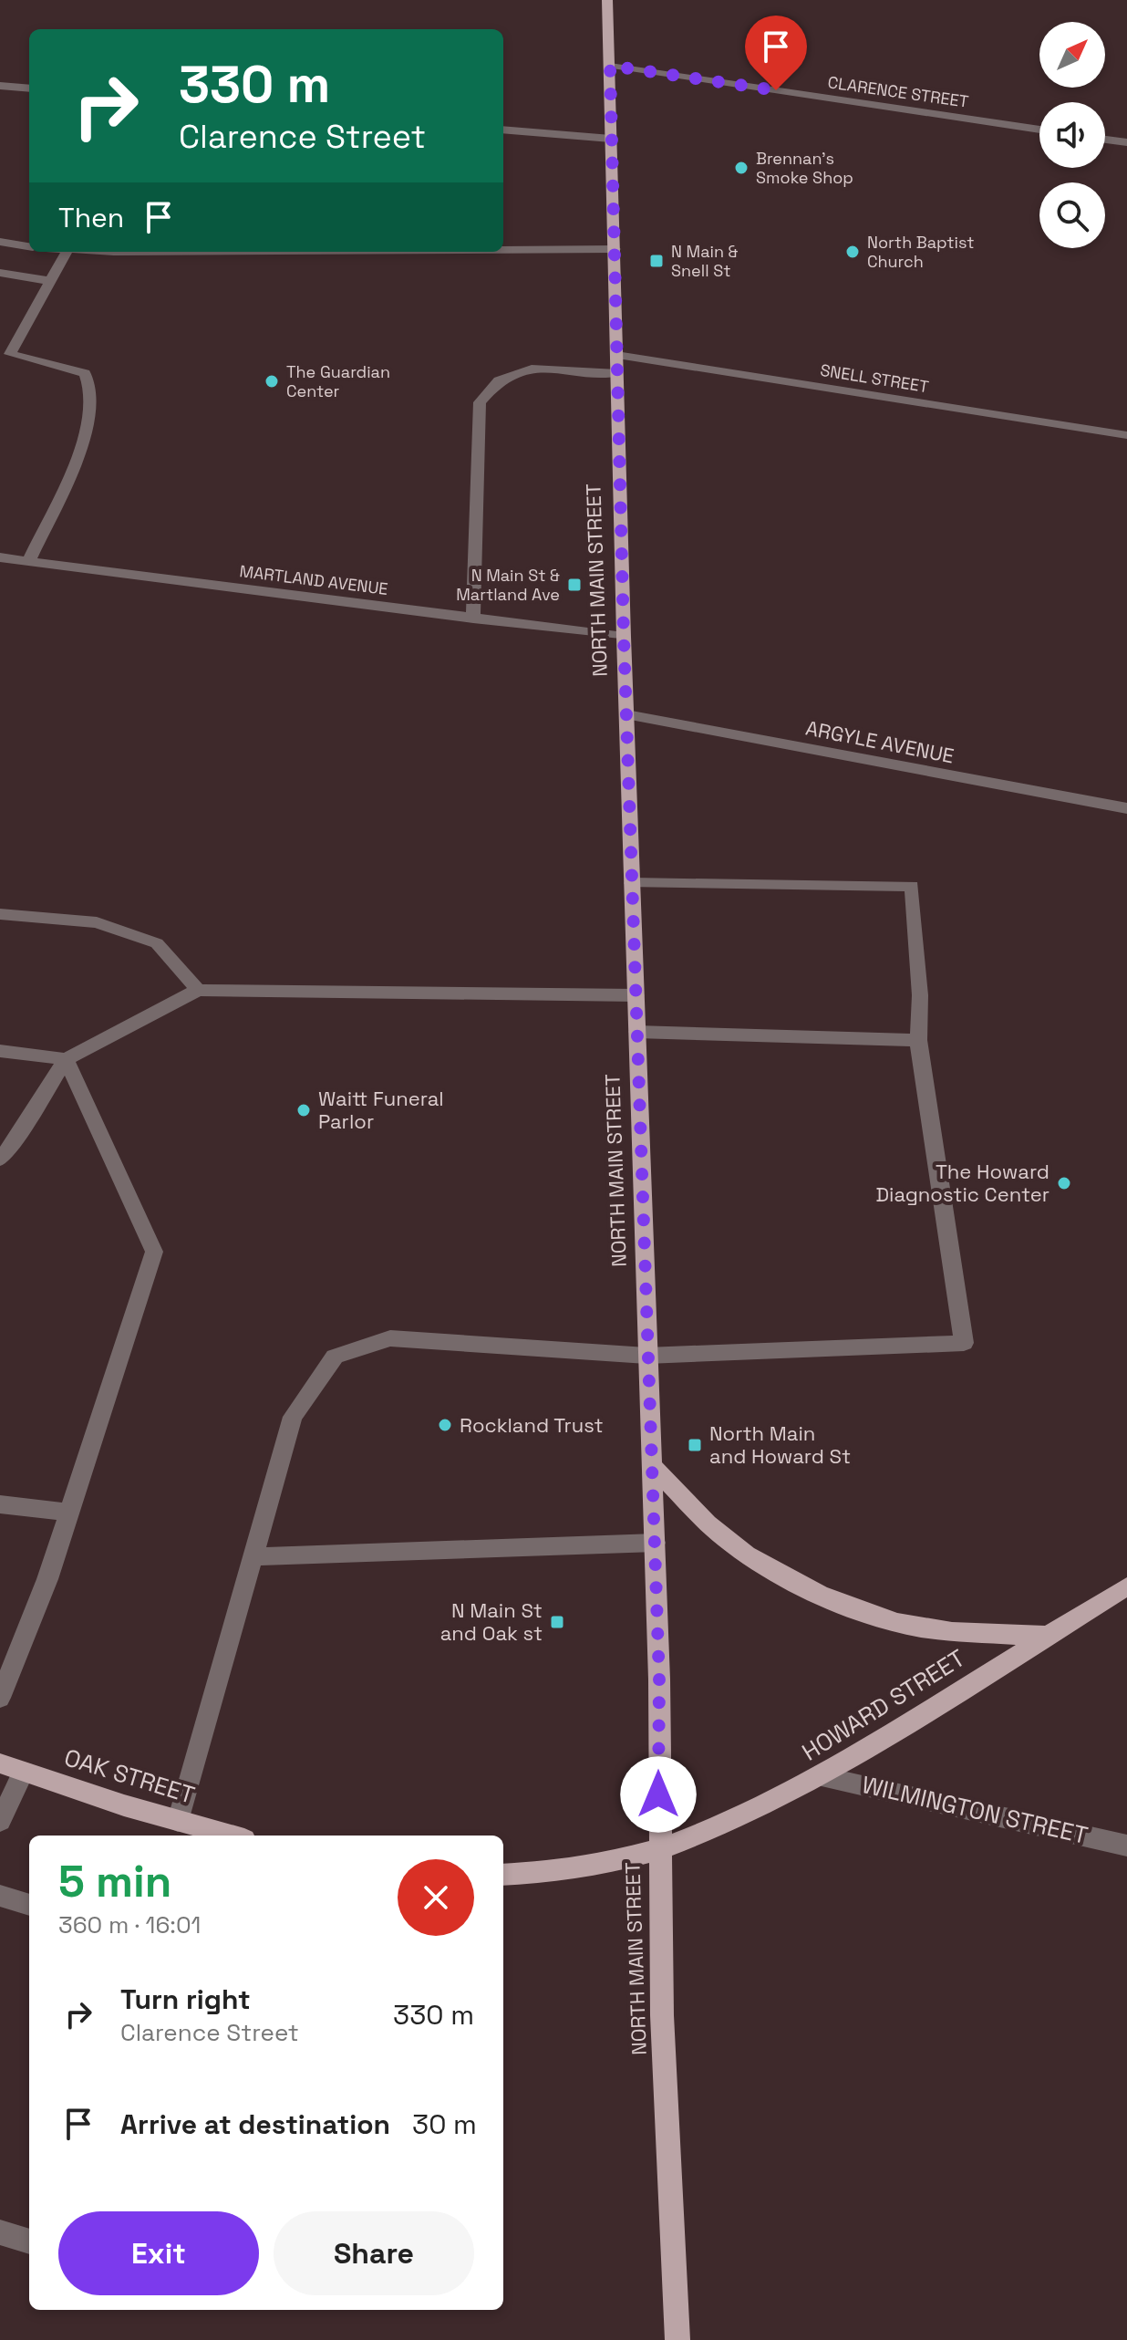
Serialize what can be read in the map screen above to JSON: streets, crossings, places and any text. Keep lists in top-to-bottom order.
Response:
{
  "streets": {
    "main road": ["NORTH MAIN STREET", "HOWARD STREET", "OAK STREET"],
    "street": [
      "CLARENCE STREET",
      "SNELL STREET",
      "MARTLAND AVENUE",
      "ARGYLE AVENUE",
      "WILMINGTON STREET"
    ]
  },
  "crossings": [
    ["CLARENCE STREET", "NORTH MAIN STREET"],
    ["SNELL STREET", "NORTH MAIN STREET"],
    ["MARTLAND AVENUE", "NORTH MAIN STREET"],
    ["NORTH MAIN STREET", "ARGYLE AVENUE"],
    ["NORTH MAIN STREET", "HOWARD STREET"],
    ["HOWARD STREET", "WILMINGTON STREET"]
  ],
  "places": {
    "other": [
      "Brennan's Smoke Shop",
      "North Baptist Church",
      "The Guardian Center",
      "Waitt Funeral Parlor",
      "The Howard Diagnostic Center",
      "Rockland Trust"
    ],
    "transit": [
      "N Main & Snell St",
      "N Main St & Martland Ave",
      "North Main and Howard St",
      "N Main St and Oak st"
    ]
  },
  "north": "top right",
  "page": {
    "turn": ["330 m", "Clarence Street"],
    "then": "Then",
    "heading": ["5 min", "360 m · 16:01"],
    "list": [
      {
        "name": "Turn right",
        "note": "Clarence Street",
        "value": "330 m"
      },
      {
        "name": "Arrive at destination",
        "value": "30 m"
      }
    ],
    "buttons": ["Exit", "Share"]
  }
}
